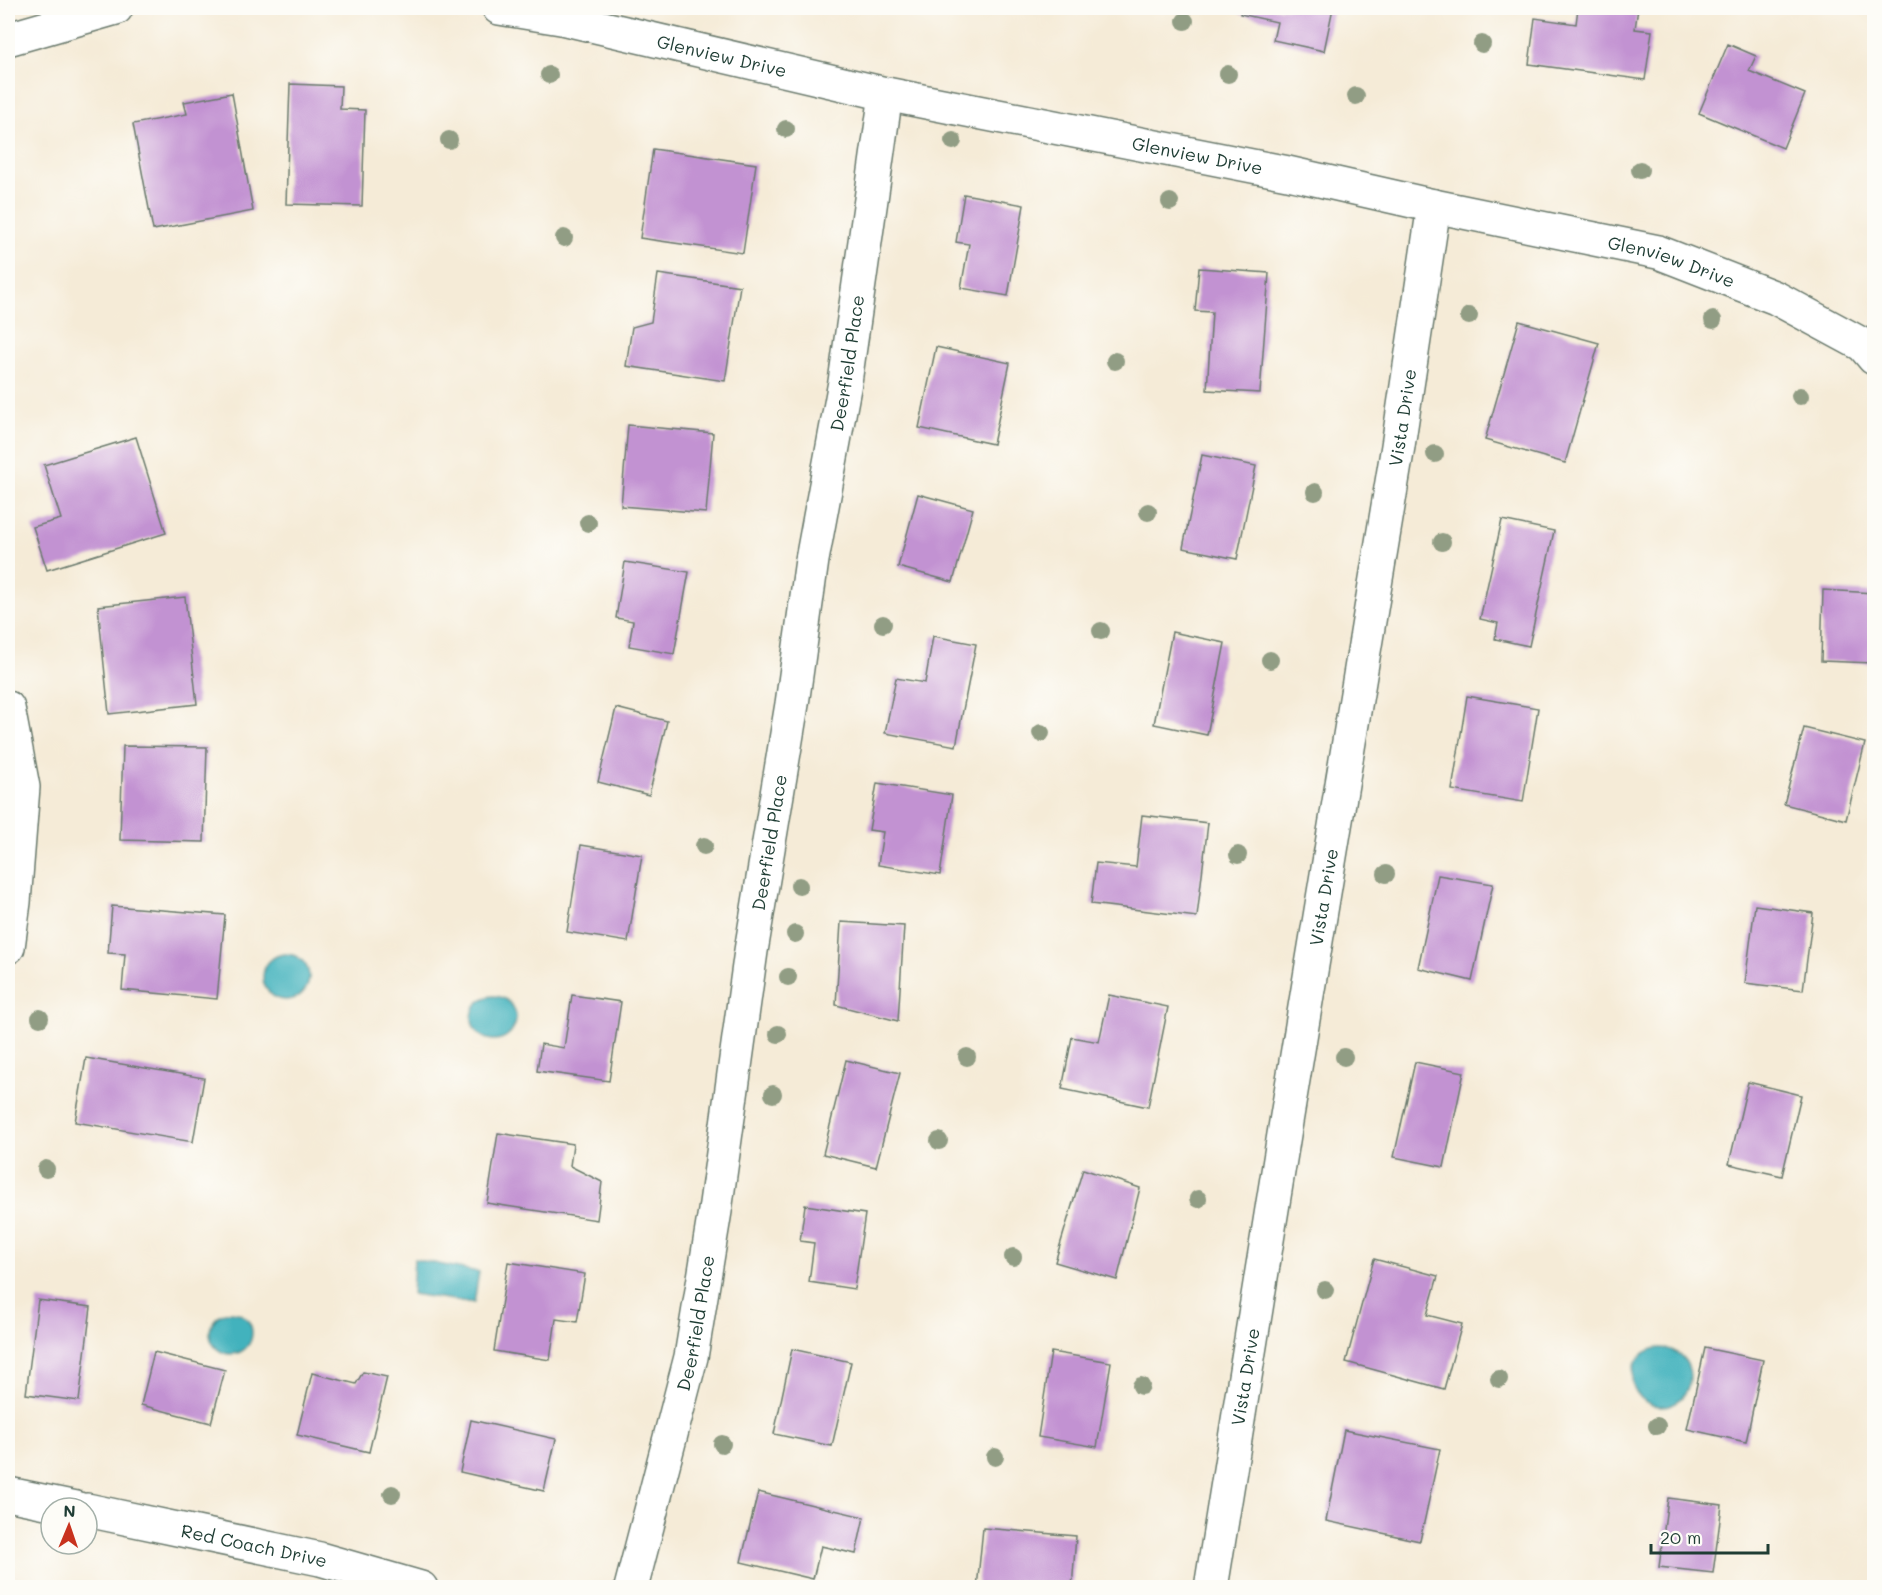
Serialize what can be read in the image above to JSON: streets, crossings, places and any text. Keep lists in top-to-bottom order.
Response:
{
  "streets": {
    "street": [
      "Glenview Drive",
      "Deerfield Place",
      "Vista Drive",
      "Red Coach Drive"
    ]
  },
  "crossings": [
    ["Glenview Drive", "Deerfield Place"],
    ["Glenview Drive", "Vista Drive"]
  ],
  "scale_bar": "20 m",
  "north": "top"
}
